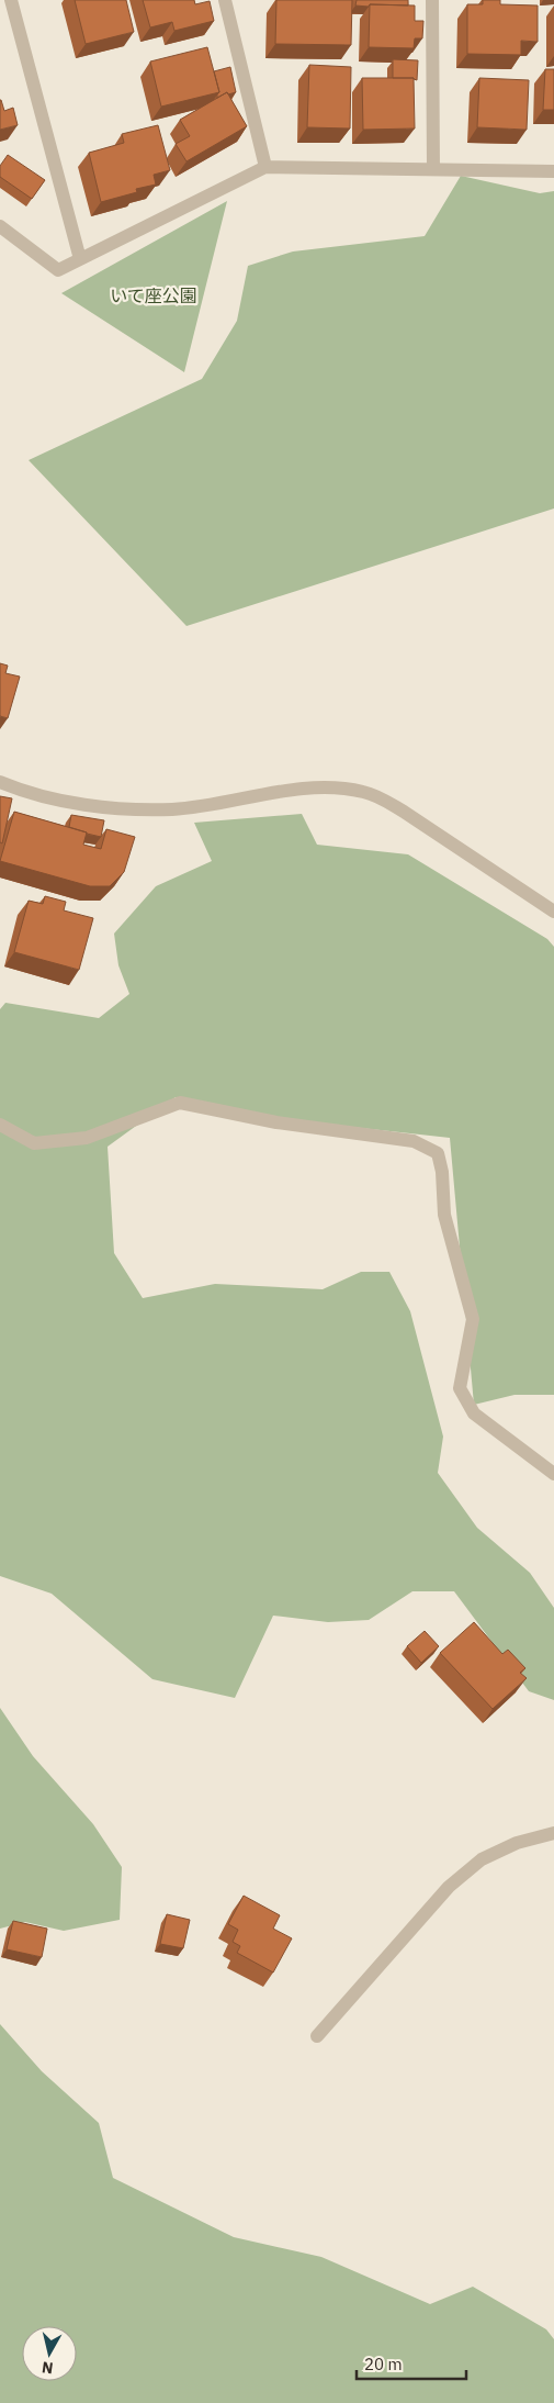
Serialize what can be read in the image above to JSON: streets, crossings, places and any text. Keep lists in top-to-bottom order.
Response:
{
  "parks": ["いて座公園"],
  "scale_bar": "20 m",
  "north": "bottom"
}
